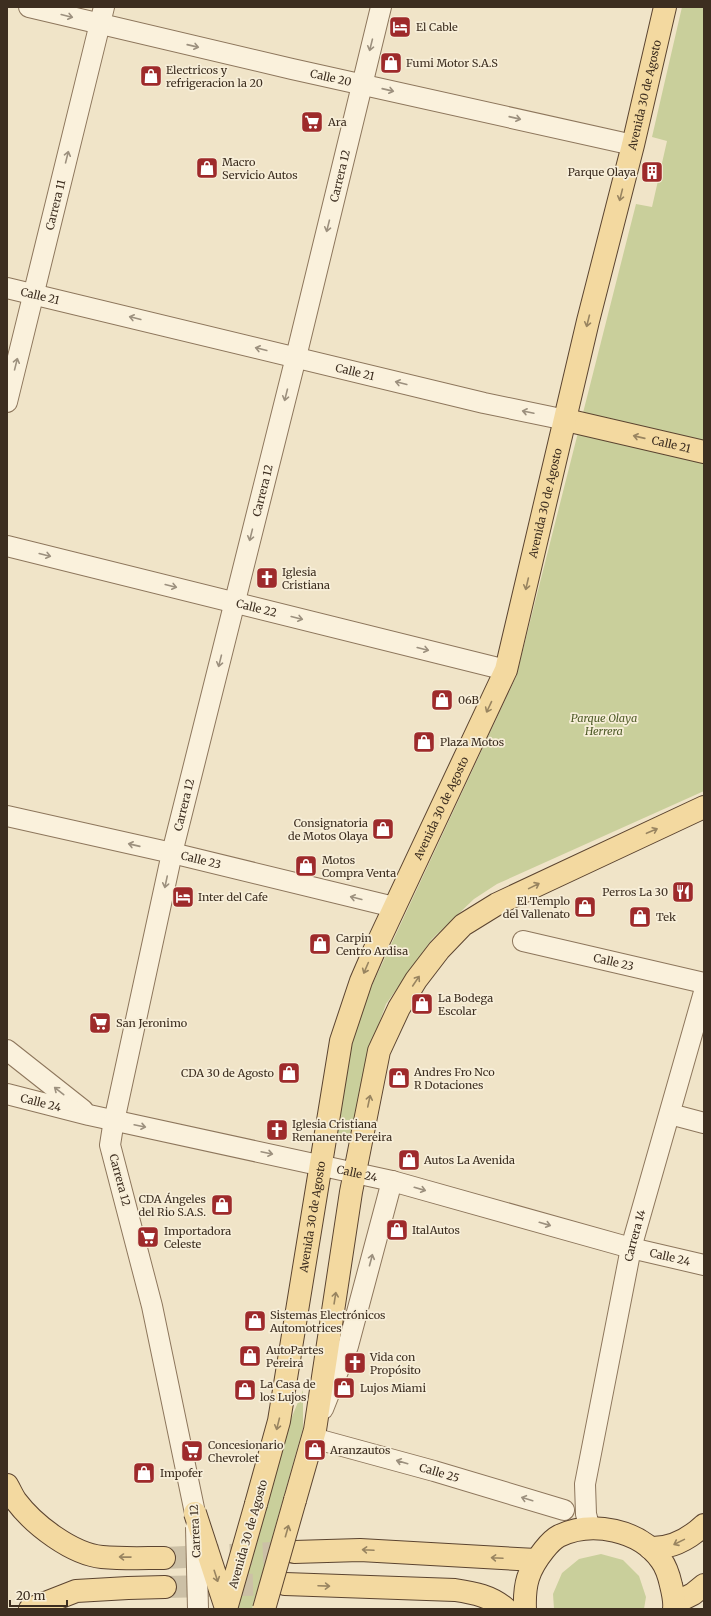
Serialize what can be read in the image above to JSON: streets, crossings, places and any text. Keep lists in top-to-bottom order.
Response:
{
  "streets": {
    "main road": ["Avenida 30 de Agosto", "Calle 21"],
    "street": [
      "Calle 20",
      "Carrera 12",
      "Carrera 11",
      "Calle 22",
      "Calle 23",
      "Calle 24",
      "Carrera 14",
      "Calle 25"
    ]
  },
  "crossings": [
    ["Calle 20", "Avenida 30 de Agosto"],
    ["Calle 20", "Carrera 12"],
    ["Calle 20", "Carrera 11"],
    ["Avenida 30 de Agosto", "Calle 21"],
    ["Avenida 30 de Agosto", "Calle 22"],
    ["Avenida 30 de Agosto", "Calle 23"],
    ["Avenida 30 de Agosto", "Calle 24"],
    ["Carrera 12", "Calle 21"],
    ["Carrera 12", "Calle 22"],
    ["Carrera 12", "Calle 23"],
    ["Carrera 12", "Calle 24"],
    ["Carrera 11", "Calle 21"],
    ["Calle 24", "Carrera 14"],
    ["Carrera 14", "Calle 25"]
  ],
  "one_way": [
    "Calle 20",
    "Avenida 30 de Agosto",
    "Carrera 12",
    "Carrera 11",
    "Calle 21",
    "Calle 22",
    "Calle 23",
    "Calle 24",
    "Calle 25"
  ],
  "parks": ["Parque Olaya Herrera"],
  "places": {
    "hotel": ["El Cable", "Inter del Cafe"],
    "shop": [
      "Fumi Motor S.A.S",
      "Electricos y refrigeracion la 20",
      "Macro Servicio Autos",
      "06B",
      "Plaza Motos",
      "Consignatoria de Motos Olaya",
      "Motos Compra Venta",
      "El Templo del Vallenato",
      "Tek",
      "Carpin Centro Ardisa",
      "La Bodega Escolar",
      "CDA 30 de Agosto",
      "Andres Fro Nco R Dotaciones",
      "Autos La Avenida",
      "CDA Ángeles del Rio S.A.S.",
      "ItalAutos",
      "Sistemas Electrónicos Automotrices",
      "AutoPartes Pereira",
      "Lujos Miami",
      "La Casa de los Lujos",
      "Aranzautos",
      "Impofer"
    ],
    "supermarket": [
      "Ara",
      "San Jeronimo",
      "Importadora Celeste",
      "Concesionario Chevrolet"
    ],
    "building": ["Parque Olaya"],
    "church": ["Iglesia Cristiana", "Iglesia Cristiana Remanente Pereira", "Vida con Propósito"],
    "restaurant": ["Perros La 30"]
  },
  "scale_bar": "20 m"
}
